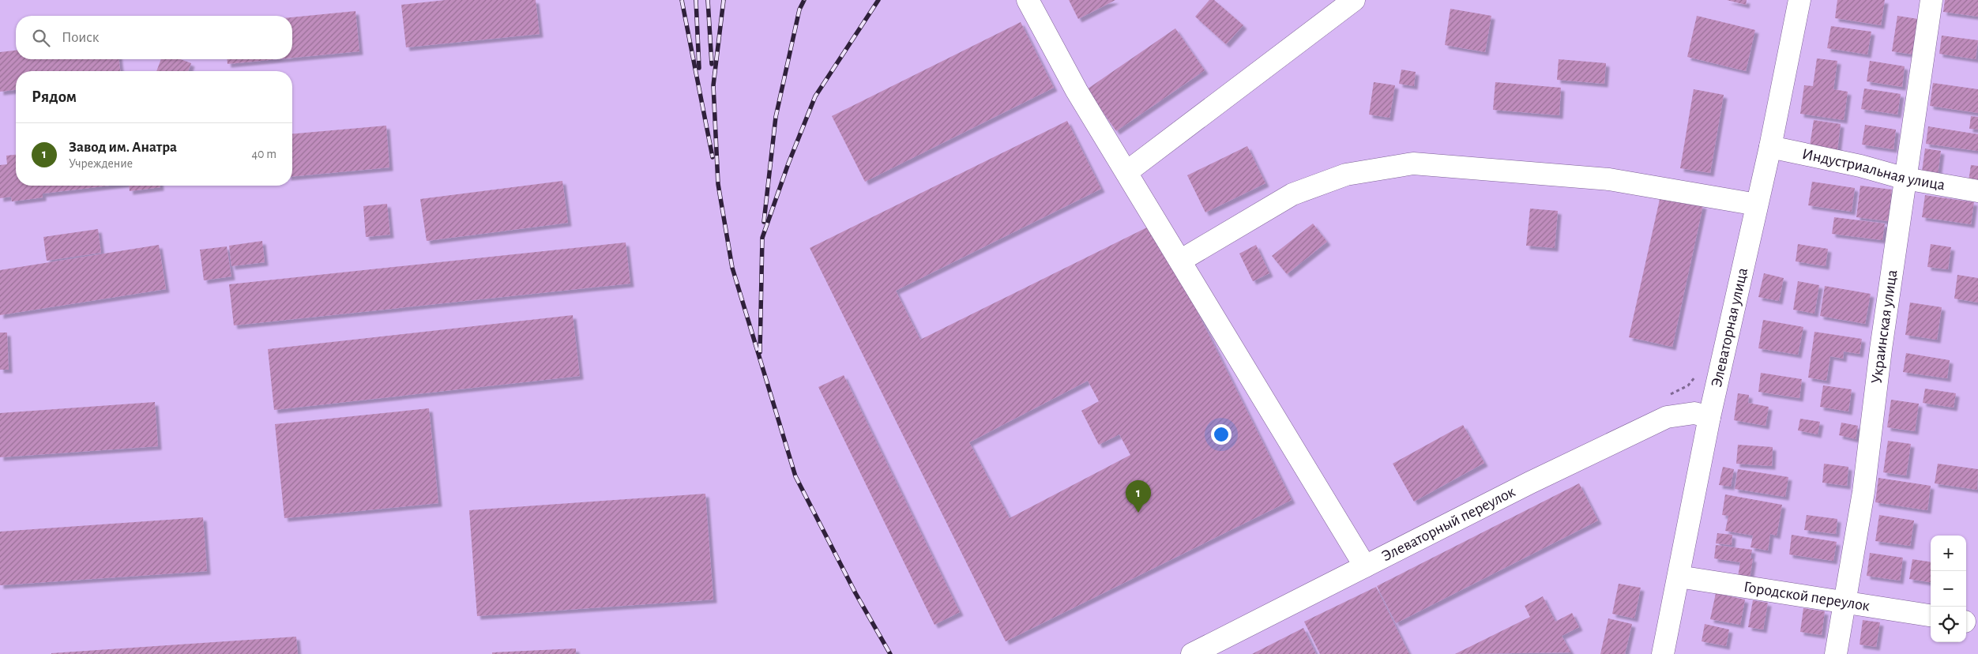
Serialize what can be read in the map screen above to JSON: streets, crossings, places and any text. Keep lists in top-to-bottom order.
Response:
{
  "streets": {
    "main road": [
      "Индустриальная улица",
      "Элеваторная улица",
      "Украинская улица",
      "Элеваторный переулок",
      "Городской переулок"
    ]
  },
  "crossings": [
    ["Индустриальная улица", "Элеваторная улица"],
    ["Индустриальная улица", "Украинская улица"],
    ["Элеваторная улица", "Элеваторный переулок"],
    ["Элеваторная улица", "Городской переулок"],
    ["Украинская улица", "Городской переулок"]
  ],
  "page": {
    "search": "Поиск",
    "heading": "Рядом",
    "list": [
      {
        "mark": "1",
        "name": "Завод им. Анатра",
        "note": "Учреждение",
        "value": "40 m"
      }
    ],
    "pins": "1",
    "map_buttons": ["+", "−"]
  }
}
